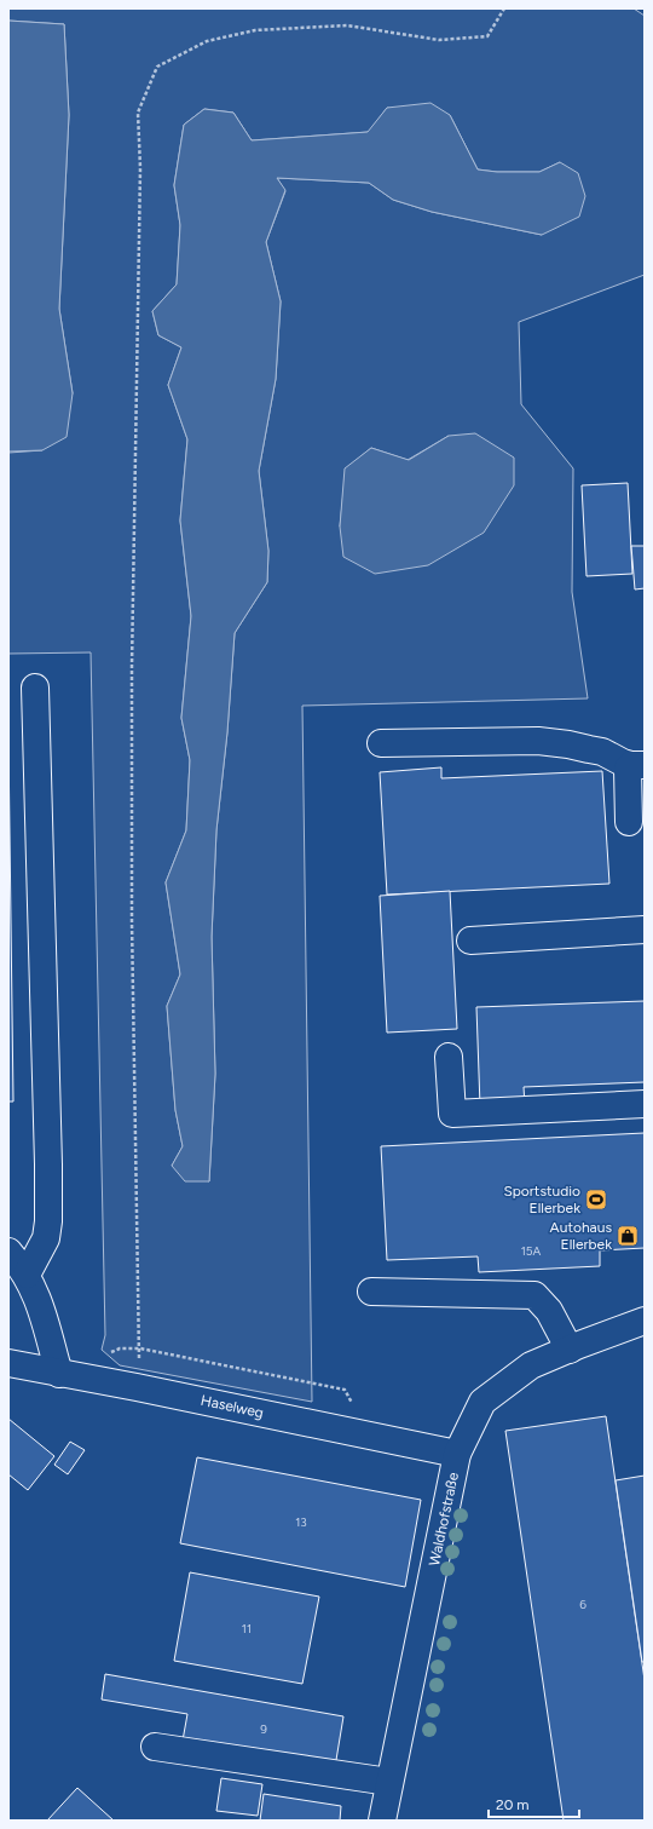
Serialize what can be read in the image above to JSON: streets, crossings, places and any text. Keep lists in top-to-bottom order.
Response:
{
  "streets": {
    "street": ["Haselweg", "Waldhofstraße"]
  },
  "crossings": [
    ["Haselweg", "Waldhofstraße"]
  ],
  "places": {
    "sports": ["Sportstudio Ellerbek"],
    "shop": ["Autohaus Ellerbek"]
  },
  "house_numbers": [
    "15A",
    "13",
    "6",
    "11",
    "9"
  ],
  "scale_bar": "20 m"
}
